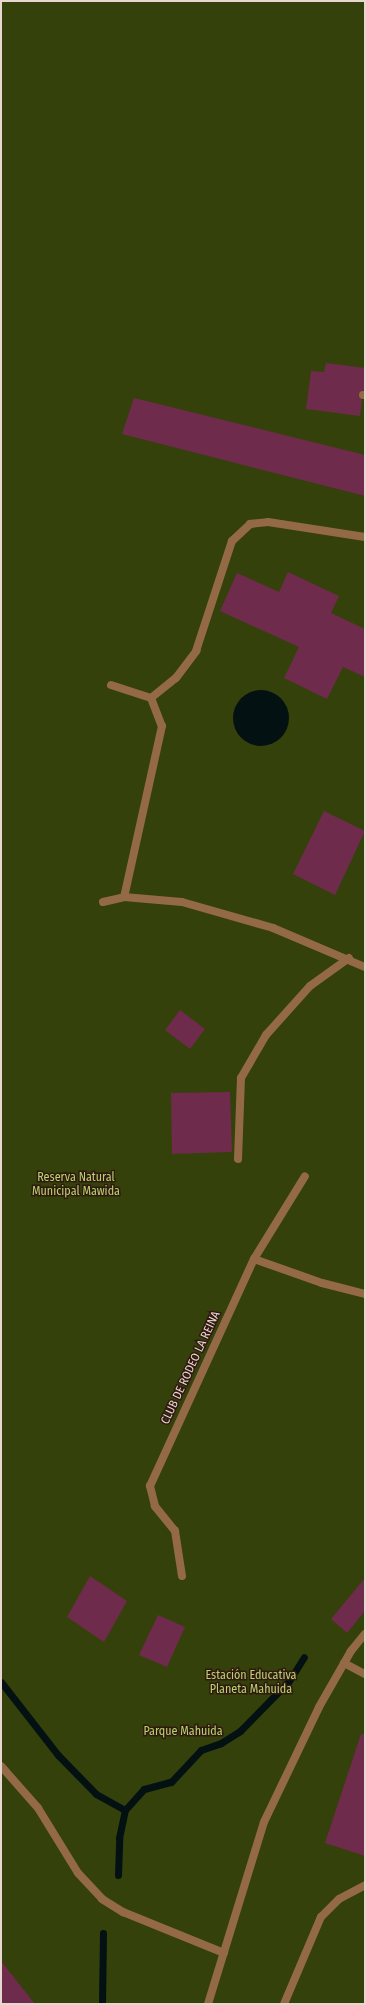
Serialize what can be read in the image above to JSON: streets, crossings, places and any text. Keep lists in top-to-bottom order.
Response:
{
  "streets": {
    "street": ["CLUB DE RODEO LA REINA"]
  },
  "parks": ["Reserva Natural Municipal Mawida", "Estación Educativa Planeta Mahuida", "Parque Mahuida"]
}
